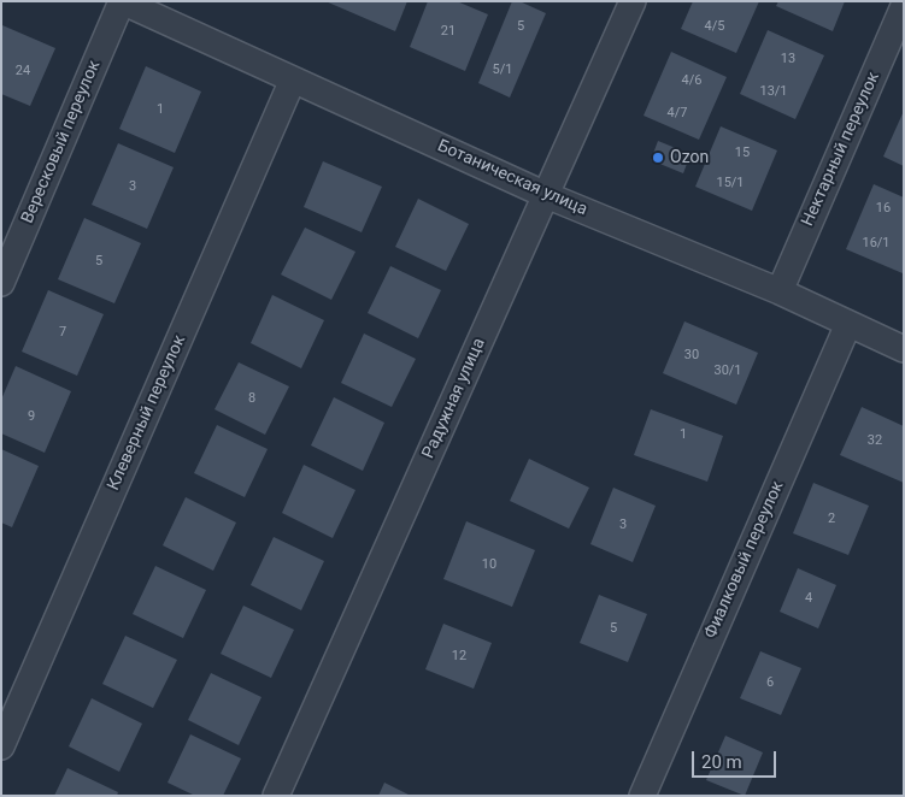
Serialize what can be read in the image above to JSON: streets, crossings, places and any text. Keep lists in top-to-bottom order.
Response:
{
  "streets": {
    "street": [
      "Вересковый переулок",
      "Нектарный переулок",
      "Ботаническая улица",
      "Радужная улица",
      "Клеверный переулок",
      "Фиалковый переулок"
    ]
  },
  "crossings": [
    ["Вересковый переулок", "Ботаническая улица"],
    ["Нектарный переулок", "Ботаническая улица"],
    ["Ботаническая улица", "Радужная улица"],
    ["Ботаническая улица", "Клеверный переулок"],
    ["Ботаническая улица", "Фиалковый переулок"]
  ],
  "places": ["Ozon"],
  "house_numbers": [
    "5",
    "4/5",
    "21",
    "13",
    "5/1",
    "24",
    "4/6",
    "13/1",
    "1",
    "4/7",
    "15",
    "15/1",
    "3",
    "16",
    "16/1",
    "5",
    "7",
    "30",
    "30/1",
    "8",
    "9",
    "1",
    "32",
    "2",
    "3",
    "10",
    "4",
    "5",
    "12",
    "6"
  ],
  "scale_bar": "20 m"
}
